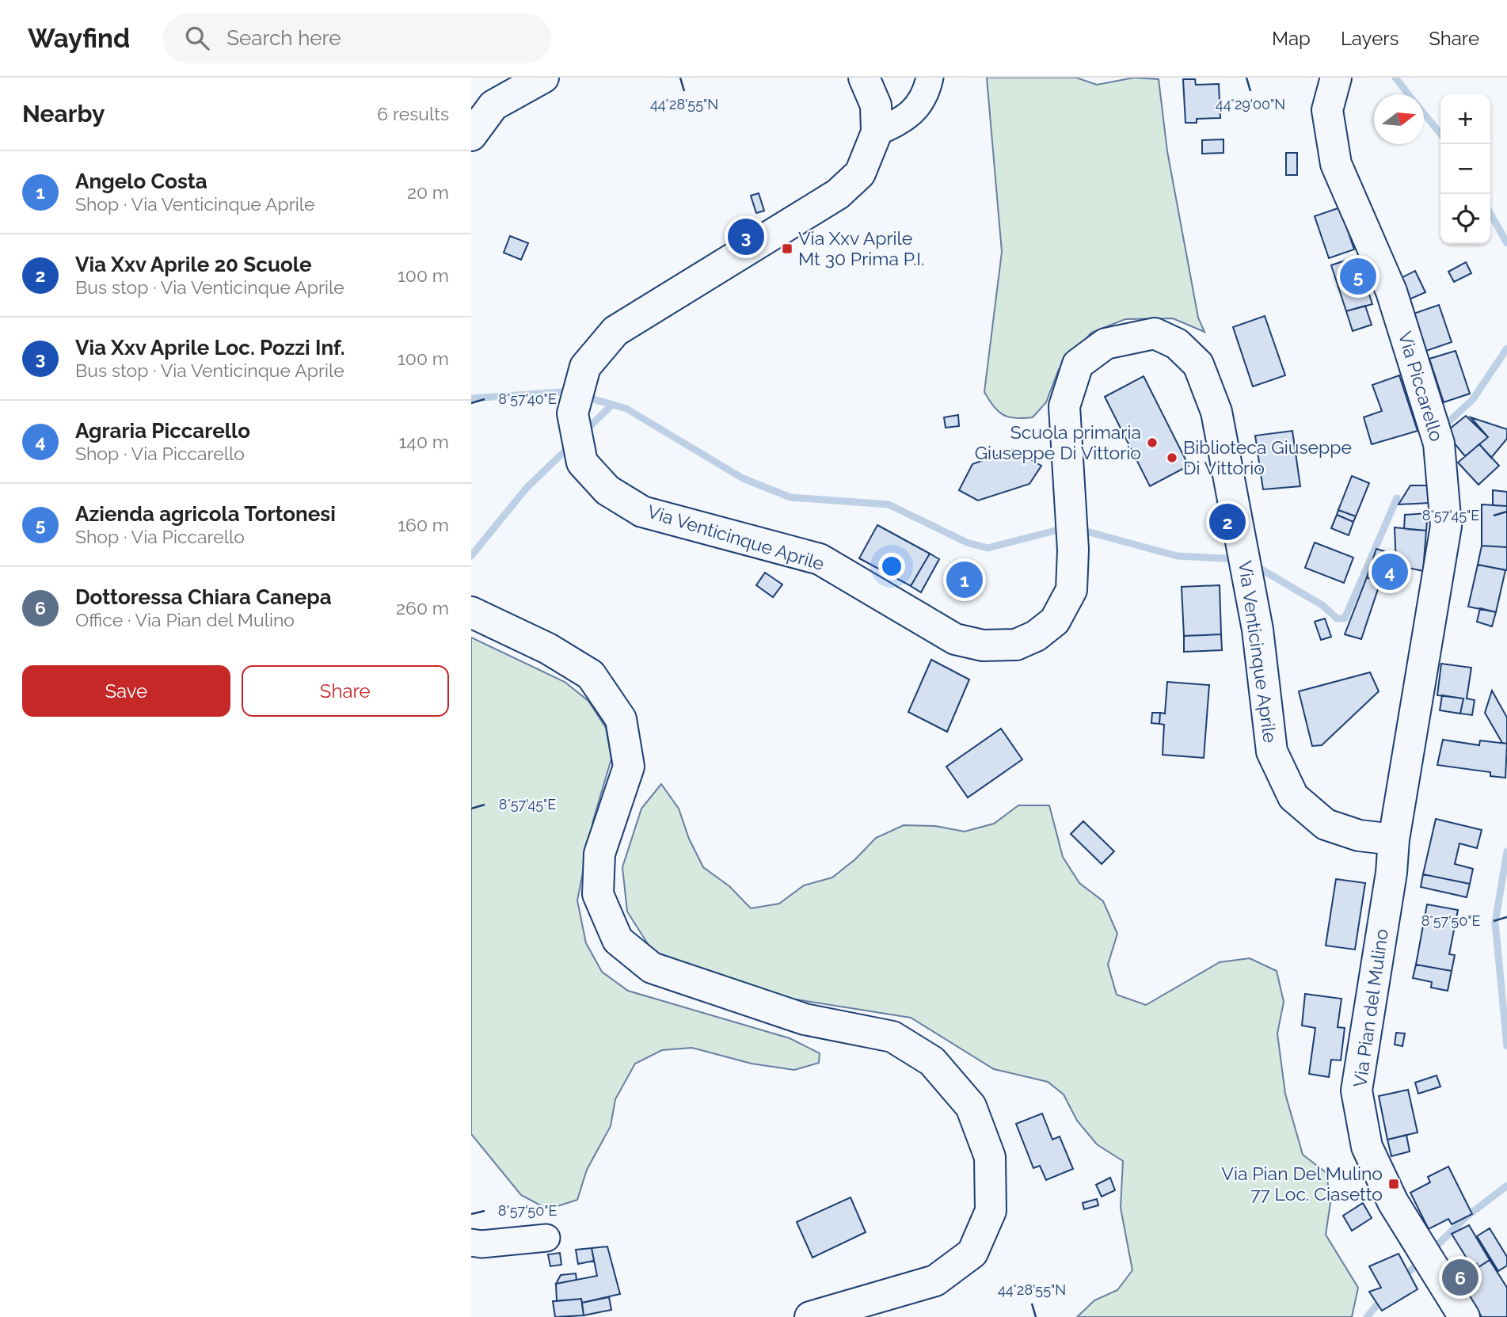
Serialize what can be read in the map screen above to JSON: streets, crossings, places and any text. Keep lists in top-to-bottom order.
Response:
{
  "streets": {
    "main road": ["Via Piccarello", "Via Venticinque Aprile", "Via Pian del Mulino"]
  },
  "crossings": [
    ["Via Piccarello", "Via Venticinque Aprile"],
    ["Via Piccarello", "Via Pian del Mulino"],
    ["Via Venticinque Aprile", "Via Pian del Mulino"]
  ],
  "places": {
    "transit": ["Via Xxv Aprile Mt 30 Prima P.I.", "Via Pian Del Mulino 77 Loc. Ciasetto"],
    "other": ["Scuola primaria Giuseppe Di Vittorio", "Biblioteca Giuseppe Di Vittorio"]
  },
  "north": "right",
  "page": {
    "header": "Wayfind",
    "search": "Search here",
    "nav": ["Map", "Layers", "Share"],
    "heading": ["Nearby", "6 results"],
    "map_buttons": ["+", "−"],
    "list": [
      {
        "mark": "1",
        "name": "Angelo Costa",
        "note": "Shop · Via Venticinque Aprile",
        "value": "20 m"
      },
      {
        "mark": "2",
        "name": "Via Xxv Aprile 20 Scuole",
        "note": "Bus stop · Via Venticinque Aprile",
        "value": "100 m"
      },
      {
        "mark": "3",
        "name": "Via Xxv Aprile Loc. Pozzi Inf.",
        "note": "Bus stop · Via Venticinque Aprile",
        "value": "100 m"
      },
      {
        "mark": "4",
        "name": "Agraria Piccarello",
        "note": "Shop · Via Piccarello",
        "value": "140 m"
      },
      {
        "mark": "5",
        "name": "Azienda agricola Tortonesi",
        "note": "Shop · Via Piccarello",
        "value": "160 m"
      },
      {
        "mark": "6",
        "name": "Dottoressa Chiara Canepa",
        "note": "Office · Via Pian del Mulino",
        "value": "260 m"
      }
    ],
    "pins": [
      "3",
      "5",
      "2",
      "4",
      "1",
      "6"
    ],
    "buttons": ["Save", "Share"]
  },
  "coordinates": [
    "44°28'55\"N",
    "44°29'00\"N",
    "8°57'40\"E",
    "8°57'45\"E",
    "8°57'50\"E"
  ]
}
